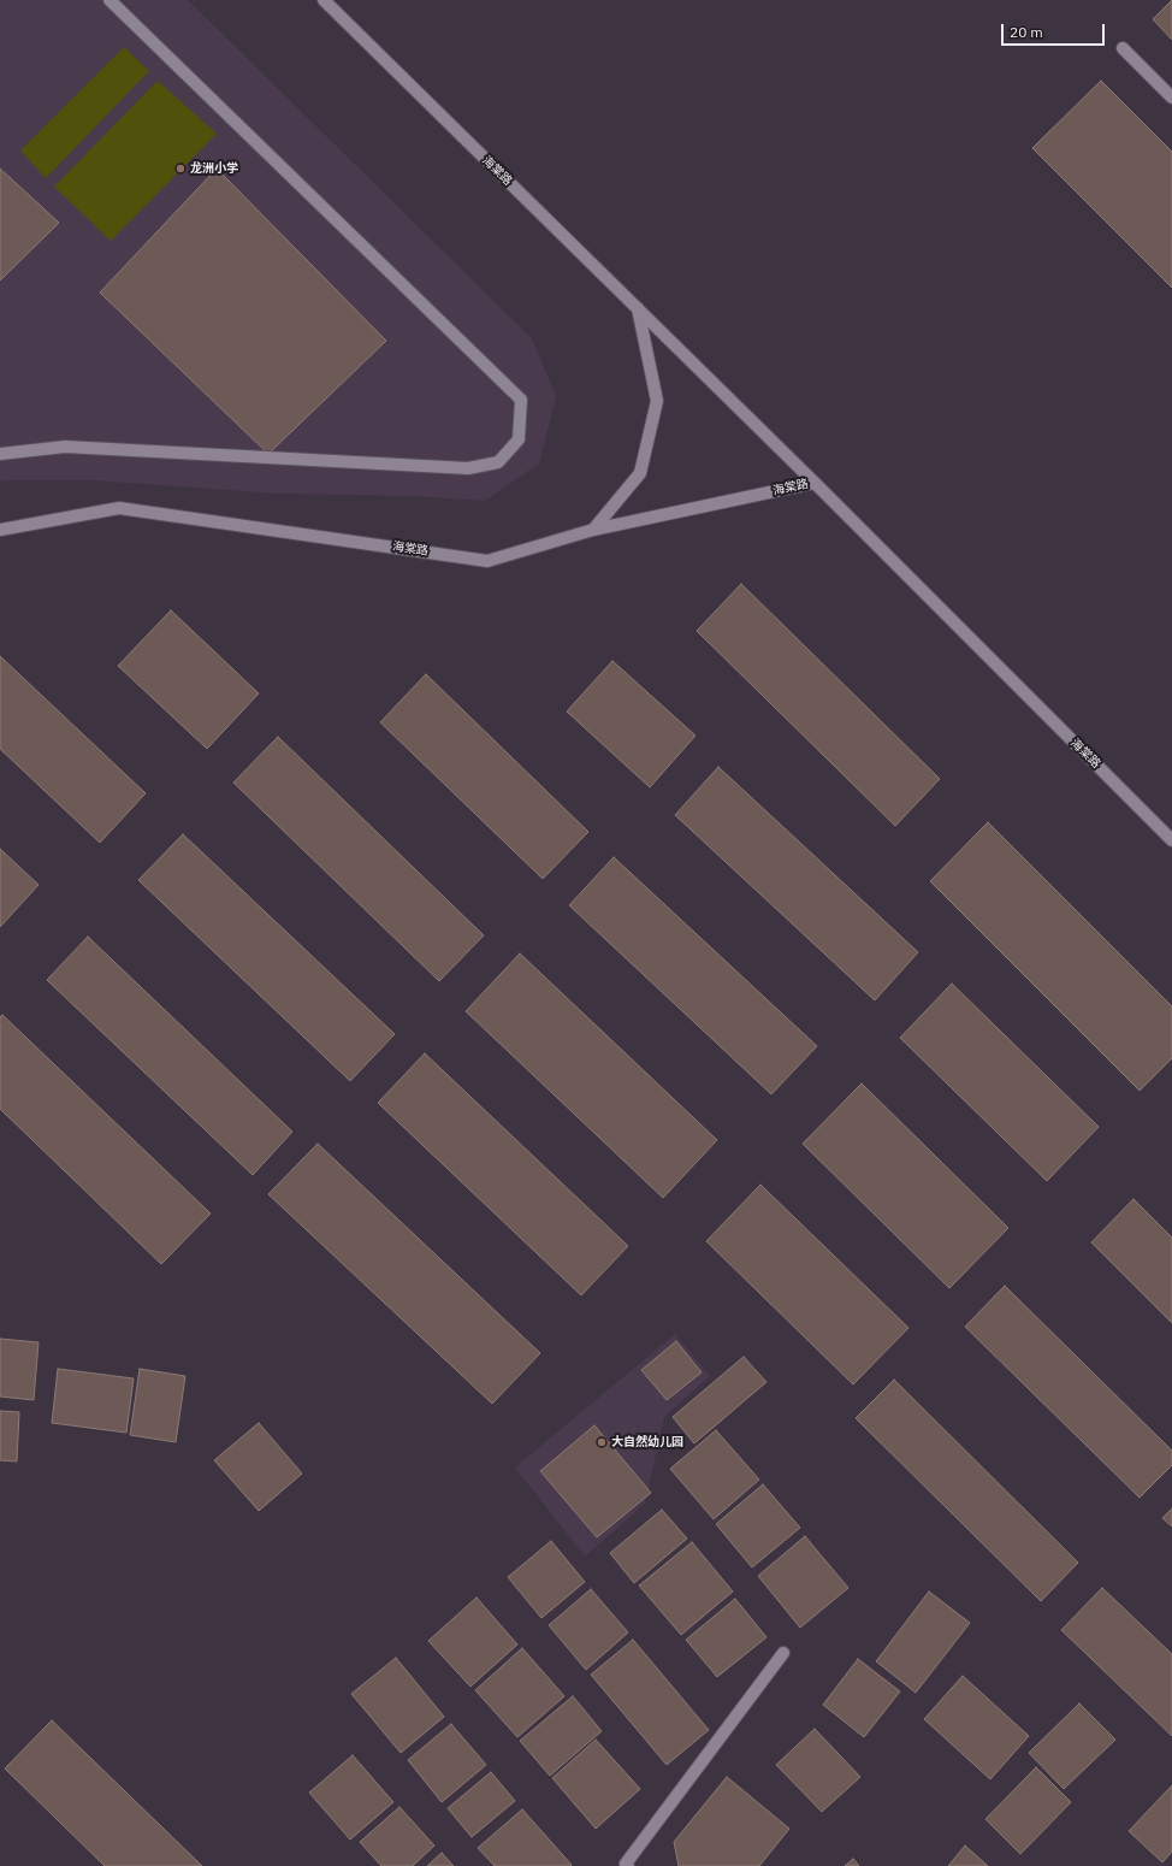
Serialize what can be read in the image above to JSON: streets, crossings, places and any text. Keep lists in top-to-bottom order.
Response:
{
  "streets": {
    "street": ["海棠路"]
  },
  "places": ["龙洲小学", "大自然幼儿园"],
  "scale_bar": "20 m"
}
